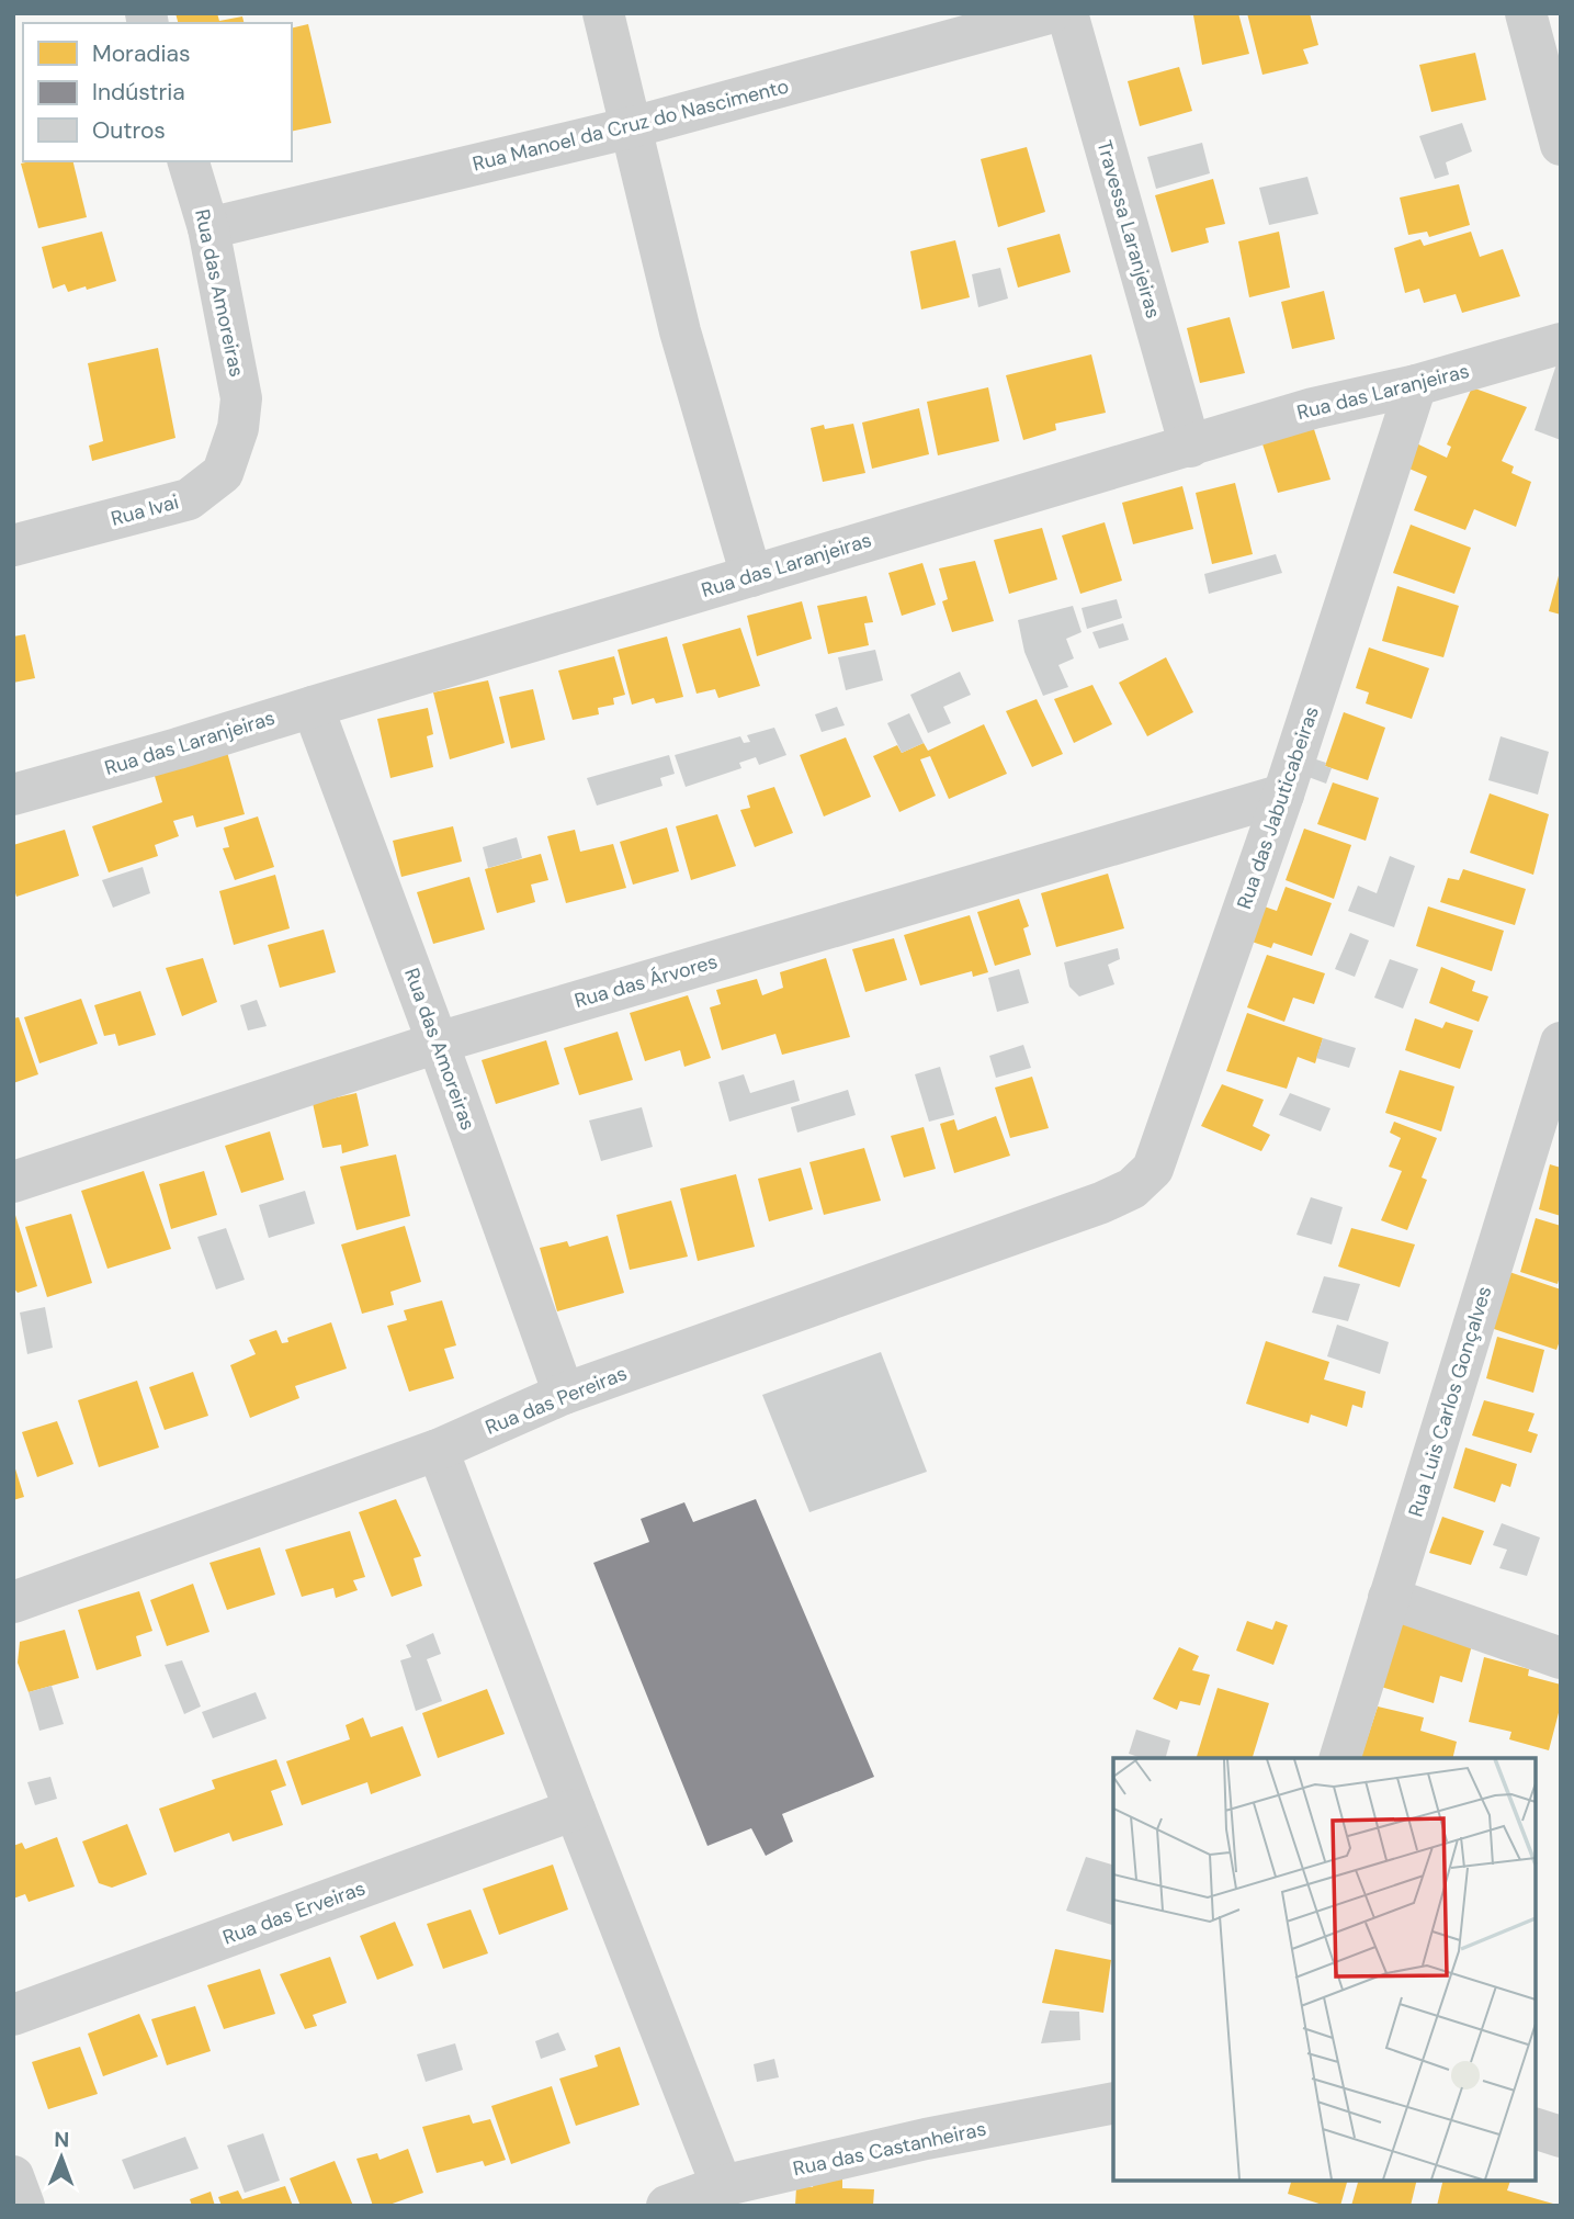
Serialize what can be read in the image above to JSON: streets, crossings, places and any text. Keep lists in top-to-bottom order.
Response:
{
  "streets": {
    "street": [
      "Rua Manoel da Cruz do Nascimento",
      "Travessa Laranjeiras",
      "Rua das Amoreiras",
      "Rua das Laranjeiras",
      "Rua Ivai",
      "Rua das Jabuticabeiras",
      "Rua das Árvores",
      "Rua das Pereiras",
      "Rua Luis Carlos Gonçalves",
      "Rua das Erveiras",
      "Rua das Castanheiras"
    ]
  },
  "crossings": [
    ["Rua Manoel da Cruz do Nascimento", "Rua das Amoreiras"],
    ["Travessa Laranjeiras", "Rua das Laranjeiras"],
    ["Rua das Amoreiras", "Rua das Laranjeiras"],
    ["Rua das Amoreiras", "Rua Ivai"],
    ["Rua das Amoreiras", "Rua das Árvores"],
    ["Rua das Amoreiras", "Rua das Pereiras"],
    ["Rua das Laranjeiras", "Rua das Jabuticabeiras"],
    ["Rua das Jabuticabeiras", "Rua das Árvores"],
    ["Rua das Jabuticabeiras", "Rua das Pereiras"]
  ],
  "legend": ["Moradias", "Indústria", "Outros"],
  "north": "top"
}
